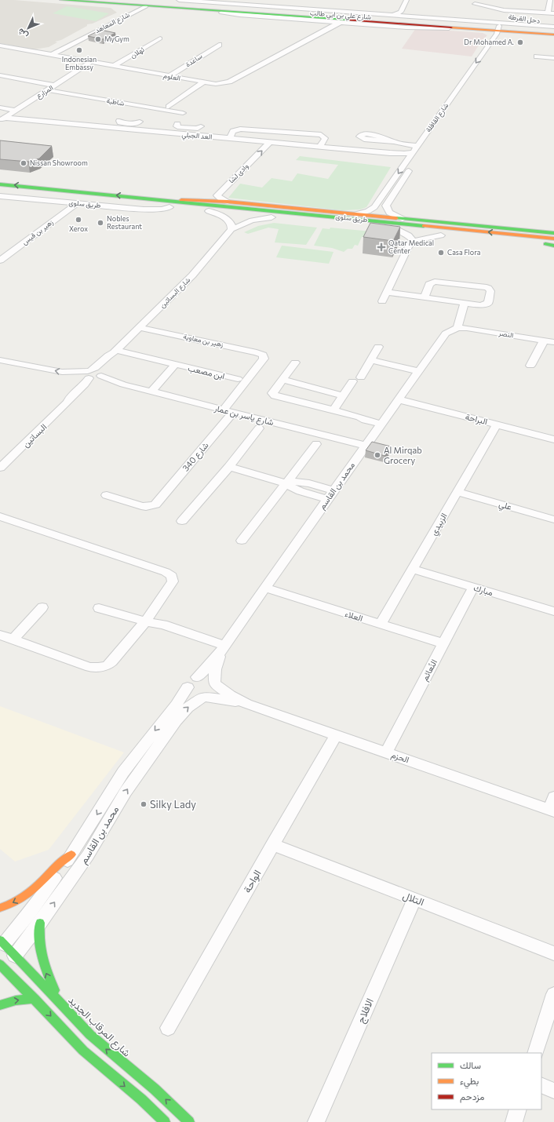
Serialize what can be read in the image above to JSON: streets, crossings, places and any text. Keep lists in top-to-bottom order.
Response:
{
  "streets": {
    "main road": [
      "شارع علي بن ابي طالب",
      "طريق سلوى",
      "محمد بن القاسم",
      "شارع المرقاب الجديد"
    ],
    "street": [
      "دحل القرطة",
      "شارع المعاهد",
      "ثهلان",
      "ساعدة",
      "العلوم",
      "المزارع",
      "شاطبة",
      "شارع القافلة",
      "العد الجبلي",
      "وادى لشا",
      "زهير بن قيس",
      "شارع البساتين",
      "النصر",
      "زهير بن معاوية",
      "ابن مصعب",
      "شارع ياسر بن عمار",
      "البراحة",
      "البساتين",
      "شارع 340",
      "علي",
      "الزبيدي",
      "مبارك",
      "العلاء",
      "النًعائم",
      "الحزم",
      "الواحة",
      "التلال",
      "الافلاج"
    ]
  },
  "crossings": [
    ["شارع علي بن ابي طالب", "دحل القرطة"],
    ["شارع علي بن ابي طالب", "شارع المعاهد"],
    ["شارع علي بن ابي طالب", "العلوم"],
    ["شارع علي بن ابي طالب", "شارع القافلة"],
    ["دحل القرطة", "شارع القافلة"],
    ["شارع المعاهد", "العلوم"],
    ["ثهلان", "العلوم"],
    ["ساعدة", "العلوم"],
    ["العلوم", "المزارع"],
    ["المزارع", "شاطبة"],
    ["المزارع", "العد الجبلي"],
    ["شارع القافلة", "العد الجبلي"],
    ["العد الجبلي", "وادى لشا"],
    ["وادى لشا", "طريق سلوى"],
    ["طريق سلوى", "زهير بن قيس"],
    ["طريق سلوى", "شارع البساتين"],
    ["شارع البساتين", "زهير بن معاوية"],
    ["شارع البساتين", "ابن مصعب"],
    ["شارع البساتين", "شارع ياسر بن عمار"],
    ["شارع البساتين", "البساتين"],
    ["النصر", "محمد بن القاسم"],
    ["زهير بن معاوية", "شارع ياسر بن عمار"],
    ["زهير بن معاوية", "شارع 340"],
    ["شارع ياسر بن عمار", "البساتين"],
    ["شارع ياسر بن عمار", "شارع 340"],
    ["شارع ياسر بن عمار", "محمد بن القاسم"],
    ["البراحة", "محمد بن القاسم"],
    ["البراحة", "الزبيدي"],
    ["محمد بن القاسم", "العلاء"],
    ["محمد بن القاسم", "الحزم"],
    ["محمد بن القاسم", "شارع المرقاب الجديد"],
    ["علي", "الزبيدي"],
    ["الزبيدي", "مبارك"],
    ["الزبيدي", "العلاء"],
    ["مبارك", "النًعائم"],
    ["العلاء", "النًعائم"],
    ["النًعائم", "الحزم"],
    ["الحزم", "الواحة"],
    ["الواحة", "التلال"],
    ["التلال", "الافلاج"]
  ],
  "places": {
    "other": [
      "MyGym",
      "Dr Mohamed A.",
      "Indonesian Embassy",
      "Nissan Showroom",
      "Xerox",
      "Nobles Restaurant",
      "Casa Flora",
      "Al Mirqab Grocery",
      "Silky Lady"
    ],
    "health": ["Qatar Medical Center"]
  },
  "legend": ["سالك", "بطيء", "مزدحم"],
  "north": "bottom left"
}
